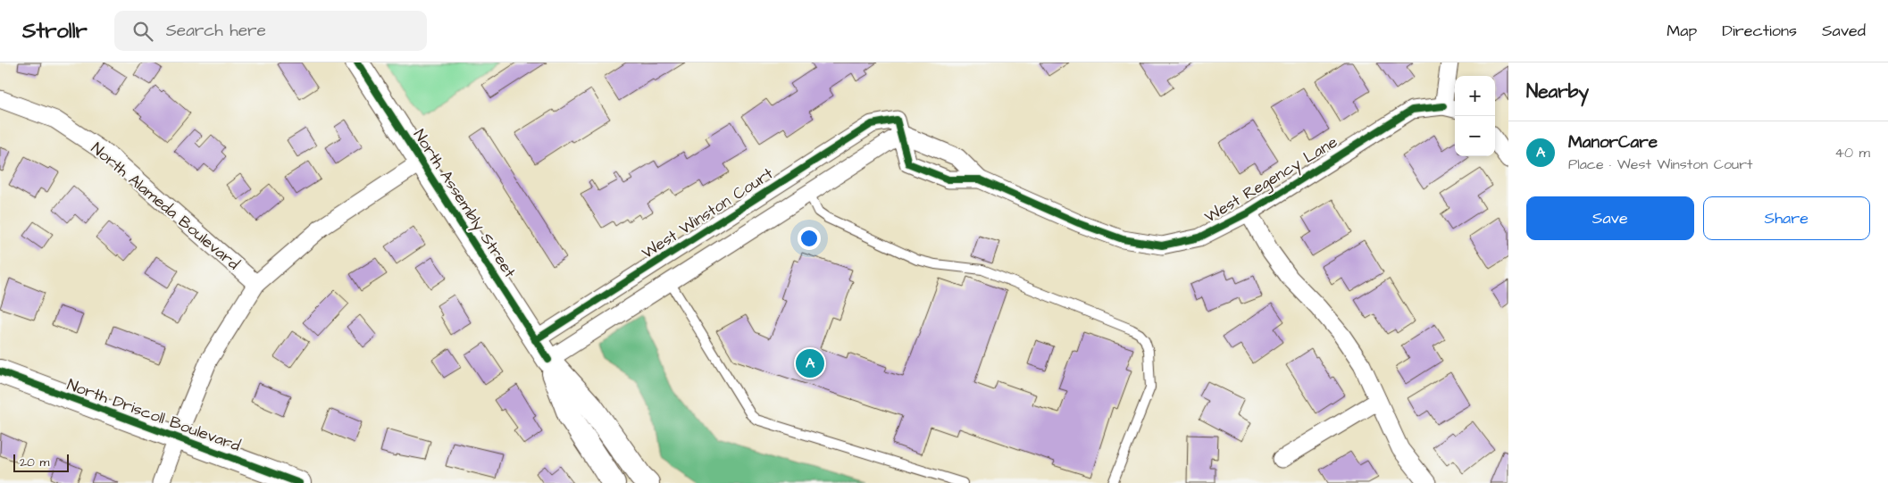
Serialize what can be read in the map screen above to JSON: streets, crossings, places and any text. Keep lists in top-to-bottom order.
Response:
{
  "streets": {
    "main road": ["North Assembly Street", "North Driscoll Boulevard"],
    "street": ["West Regency Lane", "North Alameda Boulevard", "West Winston Court"]
  },
  "crossings": [
    ["North Assembly Street", "West Winston Court"]
  ],
  "scale_bar": "20 m",
  "page": {
    "header": "Strollr",
    "search": "Search here",
    "nav": ["Map", "Directions", "Saved"],
    "heading": "Nearby",
    "map_buttons": ["+", "−"],
    "list": [
      {
        "mark": "A",
        "name": "ManorCare",
        "note": "Place · West Winston Court",
        "value": "40 m"
      }
    ],
    "buttons": ["Save", "Share"],
    "pins": "A",
    "scale": "20 m"
  }
}
